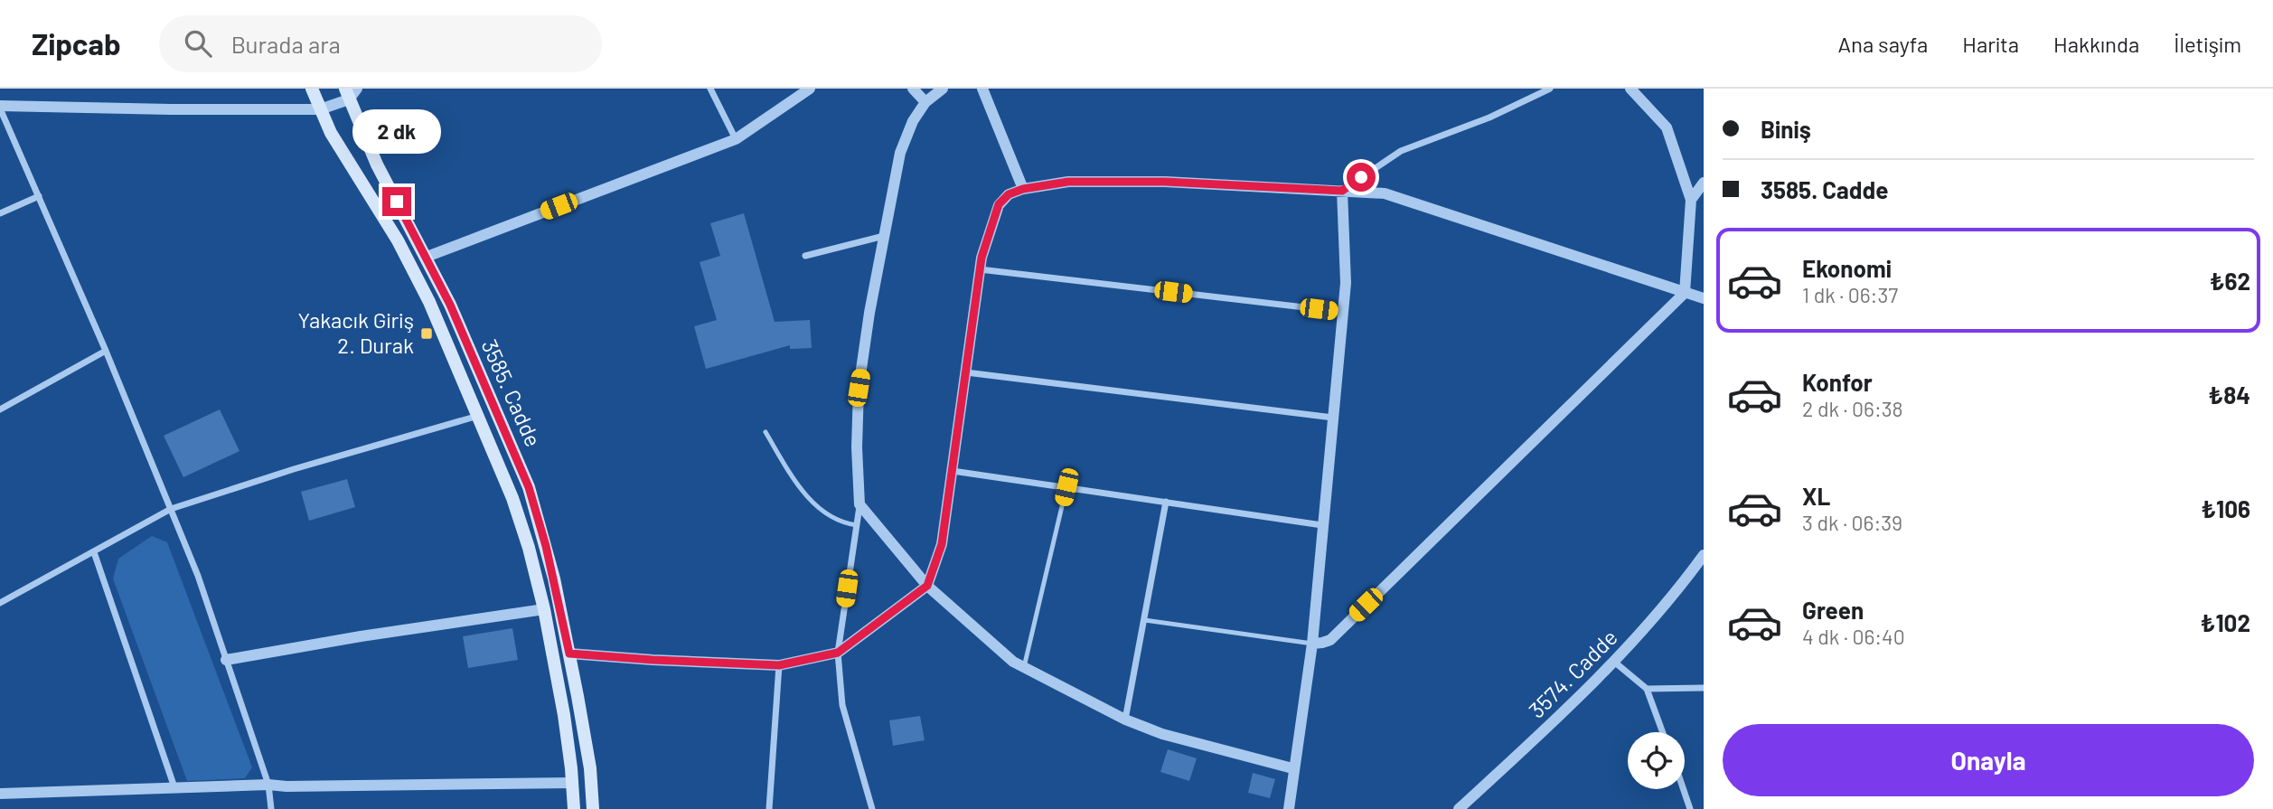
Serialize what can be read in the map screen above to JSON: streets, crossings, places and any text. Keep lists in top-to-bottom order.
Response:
{
  "streets": {
    "main road": ["3585. Cadde"],
    "street": ["3574. Cadde"]
  },
  "places": {
    "transit": ["Yakacık Giriş 2. Durak"]
  },
  "page": {
    "header": "Zipcab",
    "search": "Burada ara",
    "nav": [
      "Ana sayfa",
      "Harita",
      "Hakkında",
      "İletişim"
    ],
    "banner": ["Biniş", "3585. Cadde"],
    "bubble": "2 dk",
    "list": [
      {
        "name": "Ekonomi",
        "note": "1 dk · 06:37",
        "value": "₺62"
      },
      {
        "name": "Konfor",
        "note": "2 dk · 06:38",
        "value": "₺84"
      },
      {
        "name": "XL",
        "note": "3 dk · 06:39",
        "value": "₺106"
      },
      {
        "name": "Green",
        "note": "4 dk · 06:40",
        "value": "₺102"
      }
    ],
    "buttons": "Onayla"
  }
}
